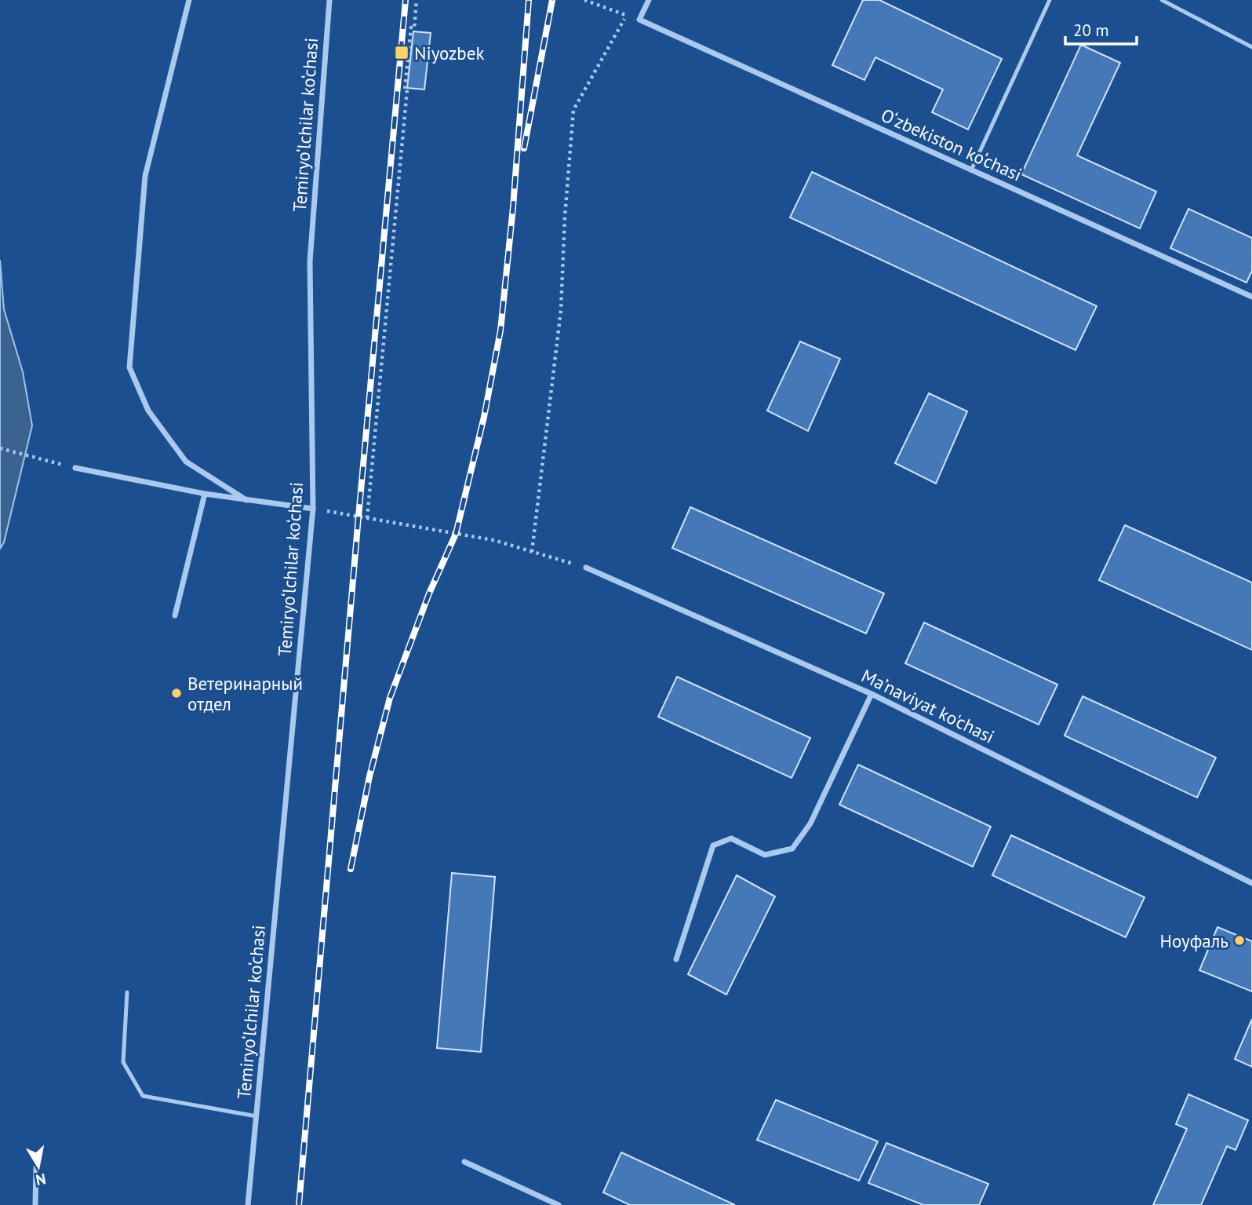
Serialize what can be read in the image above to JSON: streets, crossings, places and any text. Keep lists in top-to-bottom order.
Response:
{
  "streets": {
    "street": ["Temiryo‘lchilar ko‘chasi", "O‘zbekiston ko‘chasi", "Ma’naviyat ko'chasi"]
  },
  "places": {
    "transit": ["Niyozbek"],
    "other": ["Ветеринарный отдел", "Ноуфаль"]
  },
  "scale_bar": "20 m",
  "north": "bottom"
}
